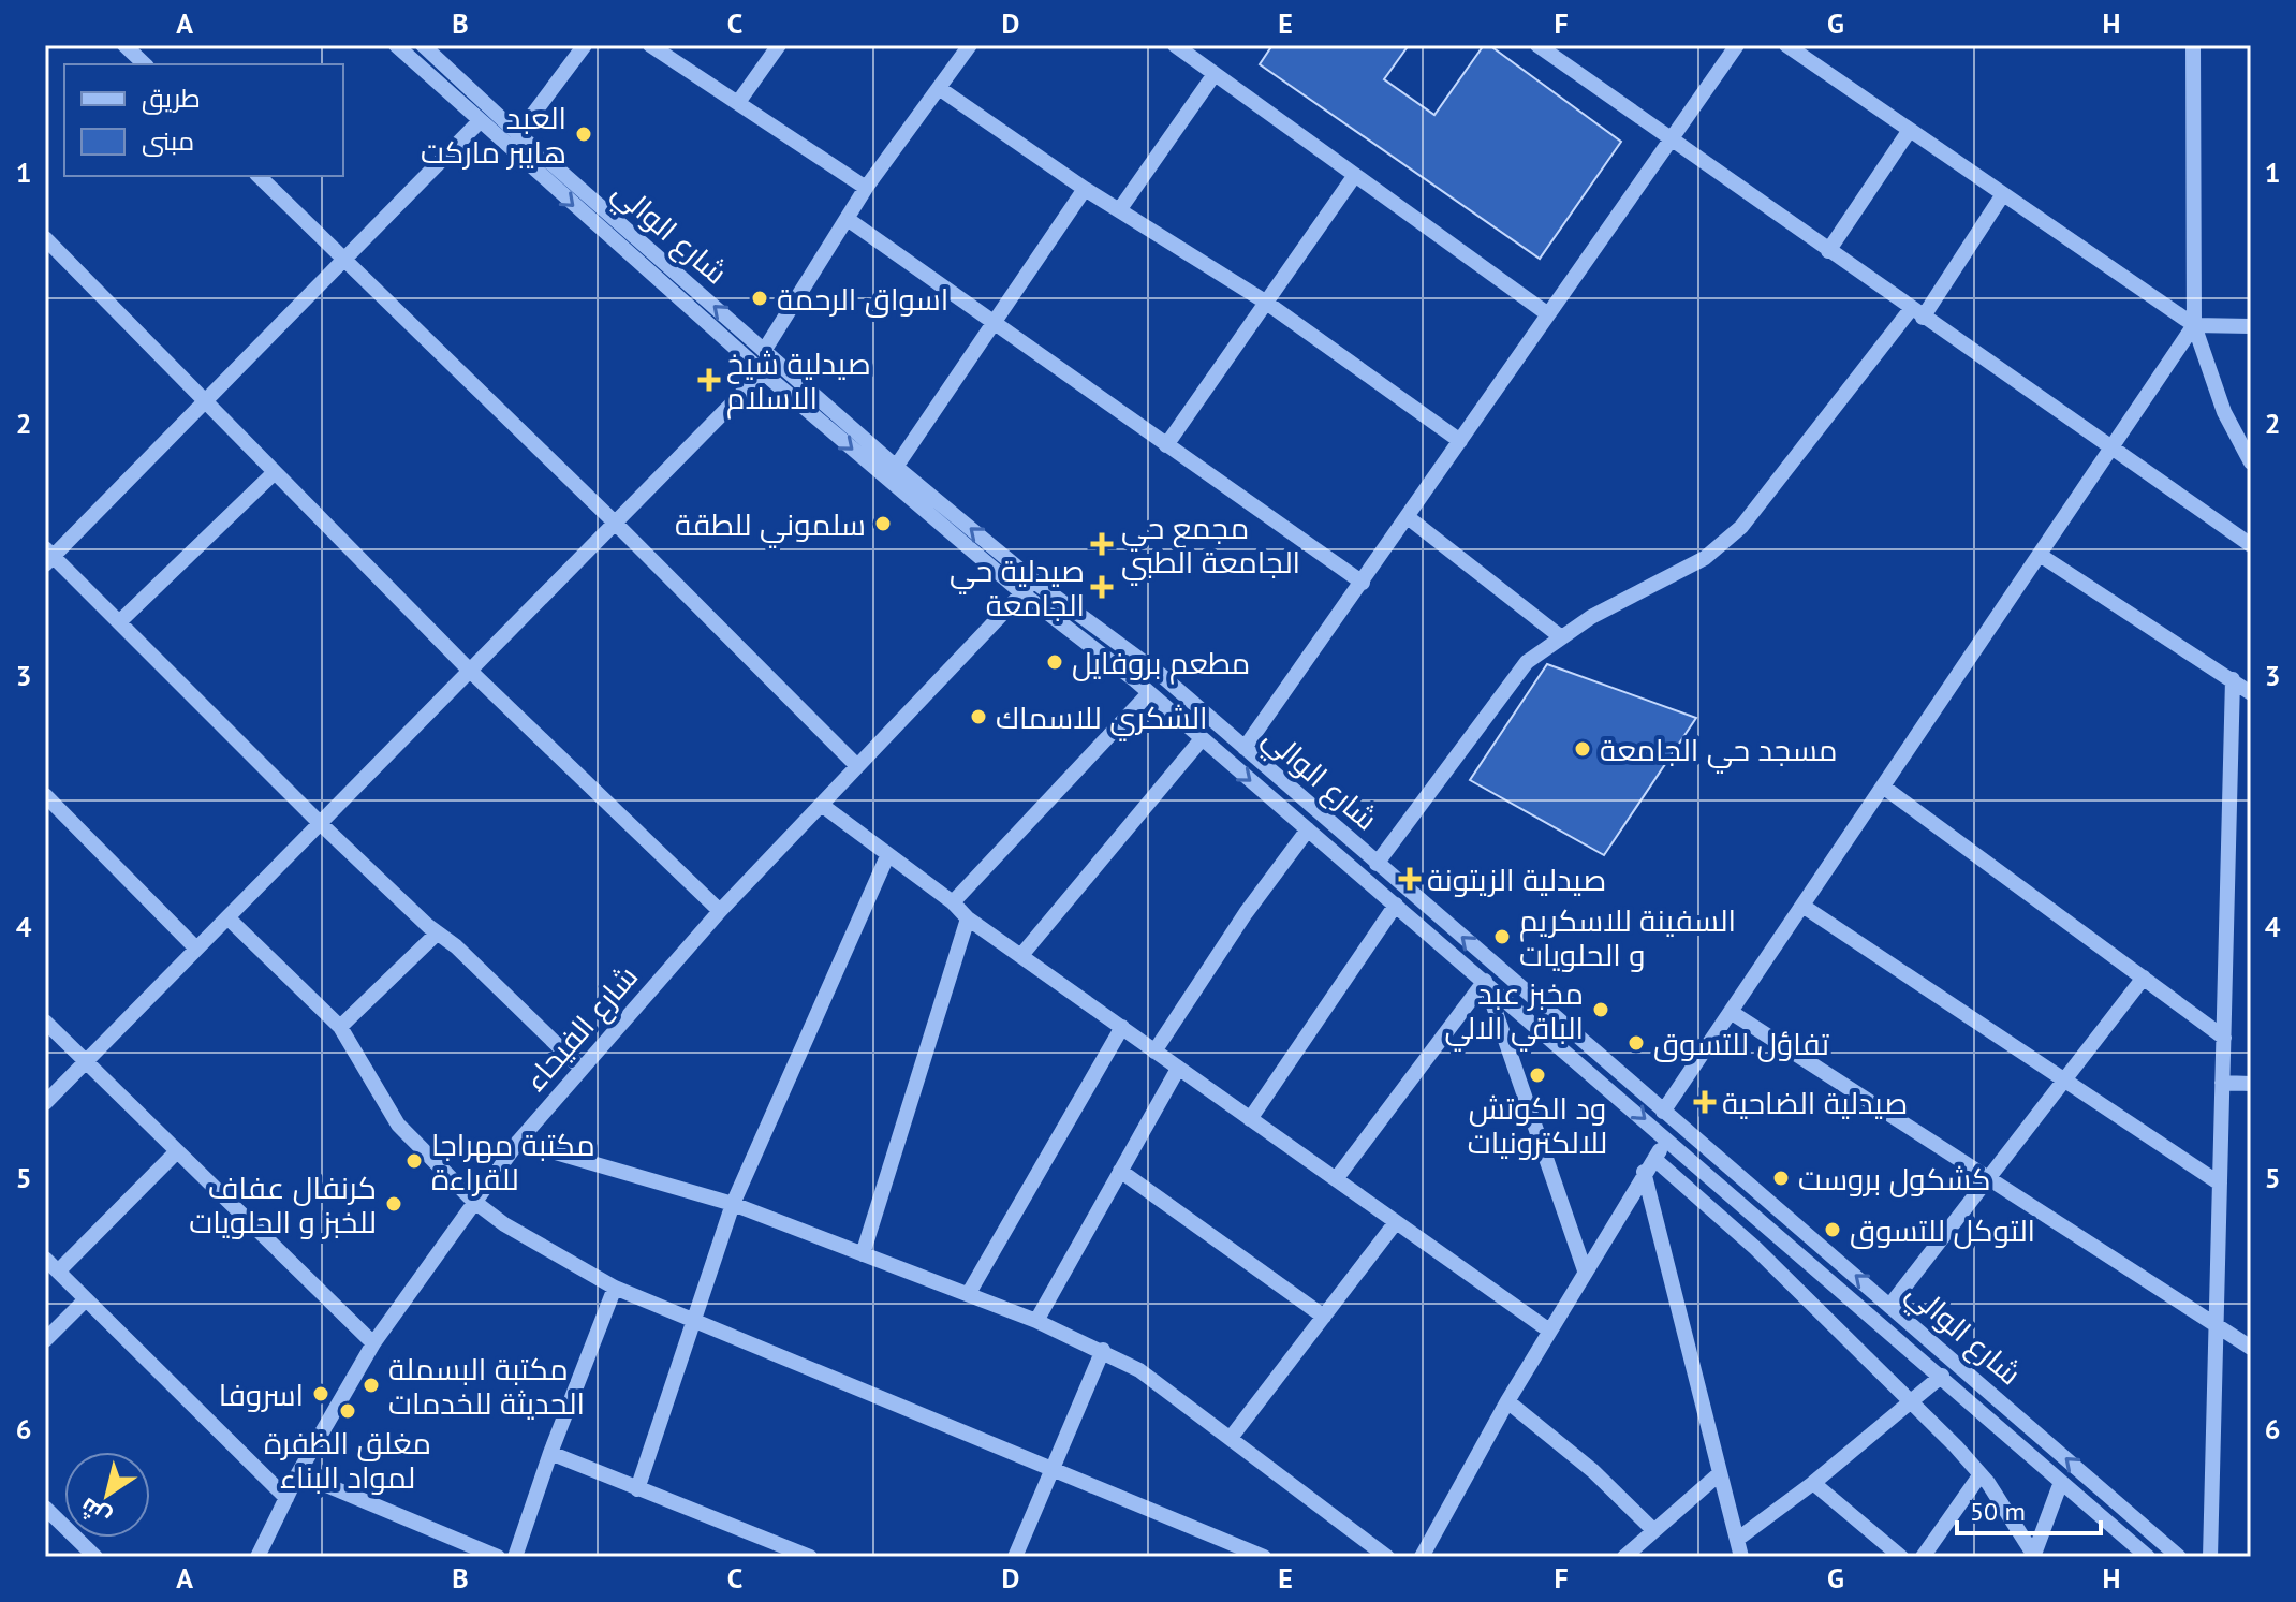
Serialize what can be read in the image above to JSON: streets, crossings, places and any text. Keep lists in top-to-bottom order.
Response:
{
  "streets": {
    "street": ["شارع الوالي", "شارع الفيحاء"]
  },
  "crossings": [
    ["شارع الوالي", "شارع الفيحاء"]
  ],
  "places": {
    "other": [
      "العبد هايبر ماركت",
      "اسواق الرحمة",
      "سلموني للطقة",
      "مطعم بروفايل",
      "الشكري للاسماك",
      "مسجد حي الجامعة",
      "السفينة للاسكريم و الحلويات",
      "مخبز عبد الباقي الالي",
      "تفاؤل للتسوق",
      "ود الكوتش للالكترونيات",
      "مكتبة مهراجا للقراءة",
      "كشكول بروست",
      "كرنفال عفاف للخبز و الحلويات",
      "التوكل للتسوق",
      "مكتبة البسملة الحديثة للخدمات",
      "اسروفا",
      "مغلق الظفرة لمواد البناء"
    ],
    "health": [
      "صيدلية شيخ الاسلام",
      "مجمع حي الجامعة الطبي",
      "صيدلية حي الجامعة",
      "صيدلية الزيتونة",
      "صيدلية الضاحية"
    ]
  },
  "legend": ["طريق", "مبنى"],
  "scale_bar": "50 m",
  "north": "bottom left",
  "grid": {
    "columns": [
      "A",
      "B",
      "C",
      "D",
      "E",
      "F",
      "G",
      "H"
    ],
    "rows": [
      "1",
      "2",
      "3",
      "4",
      "5",
      "6"
    ]
  }
}
